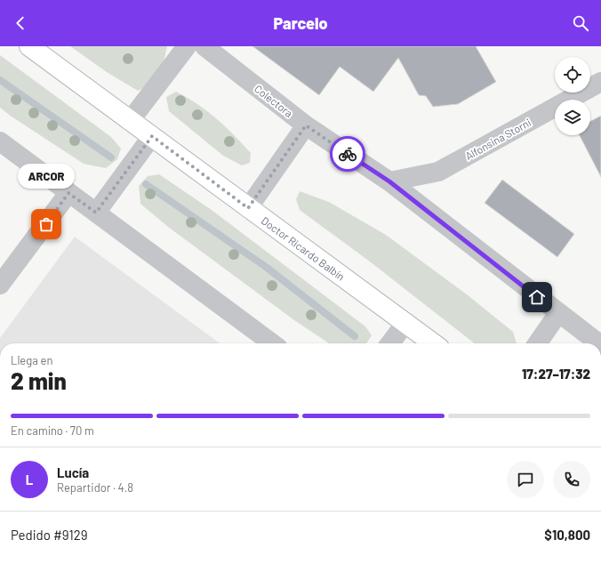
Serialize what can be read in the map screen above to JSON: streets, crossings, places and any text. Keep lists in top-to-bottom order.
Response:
{
  "streets": {
    "main road": ["Doctor Ricardo Balbín"],
    "street": ["Colectora", "Alfonsina Storni"]
  },
  "crossings": [
    ["Colectora", "Alfonsina Storni"]
  ],
  "places": ["ARCOR"],
  "page": {
    "header": "Parcelo",
    "bubble": "ARCOR",
    "heading": ["2 min", "Llega en", "17:27–17:32"],
    "panel": [
      "Lucía",
      "Repartidor · 4.8",
      "Pedido #9129",
      "$10,800"
    ],
    "bar": "En camino · 70 m",
    "round": "L"
  }
}
